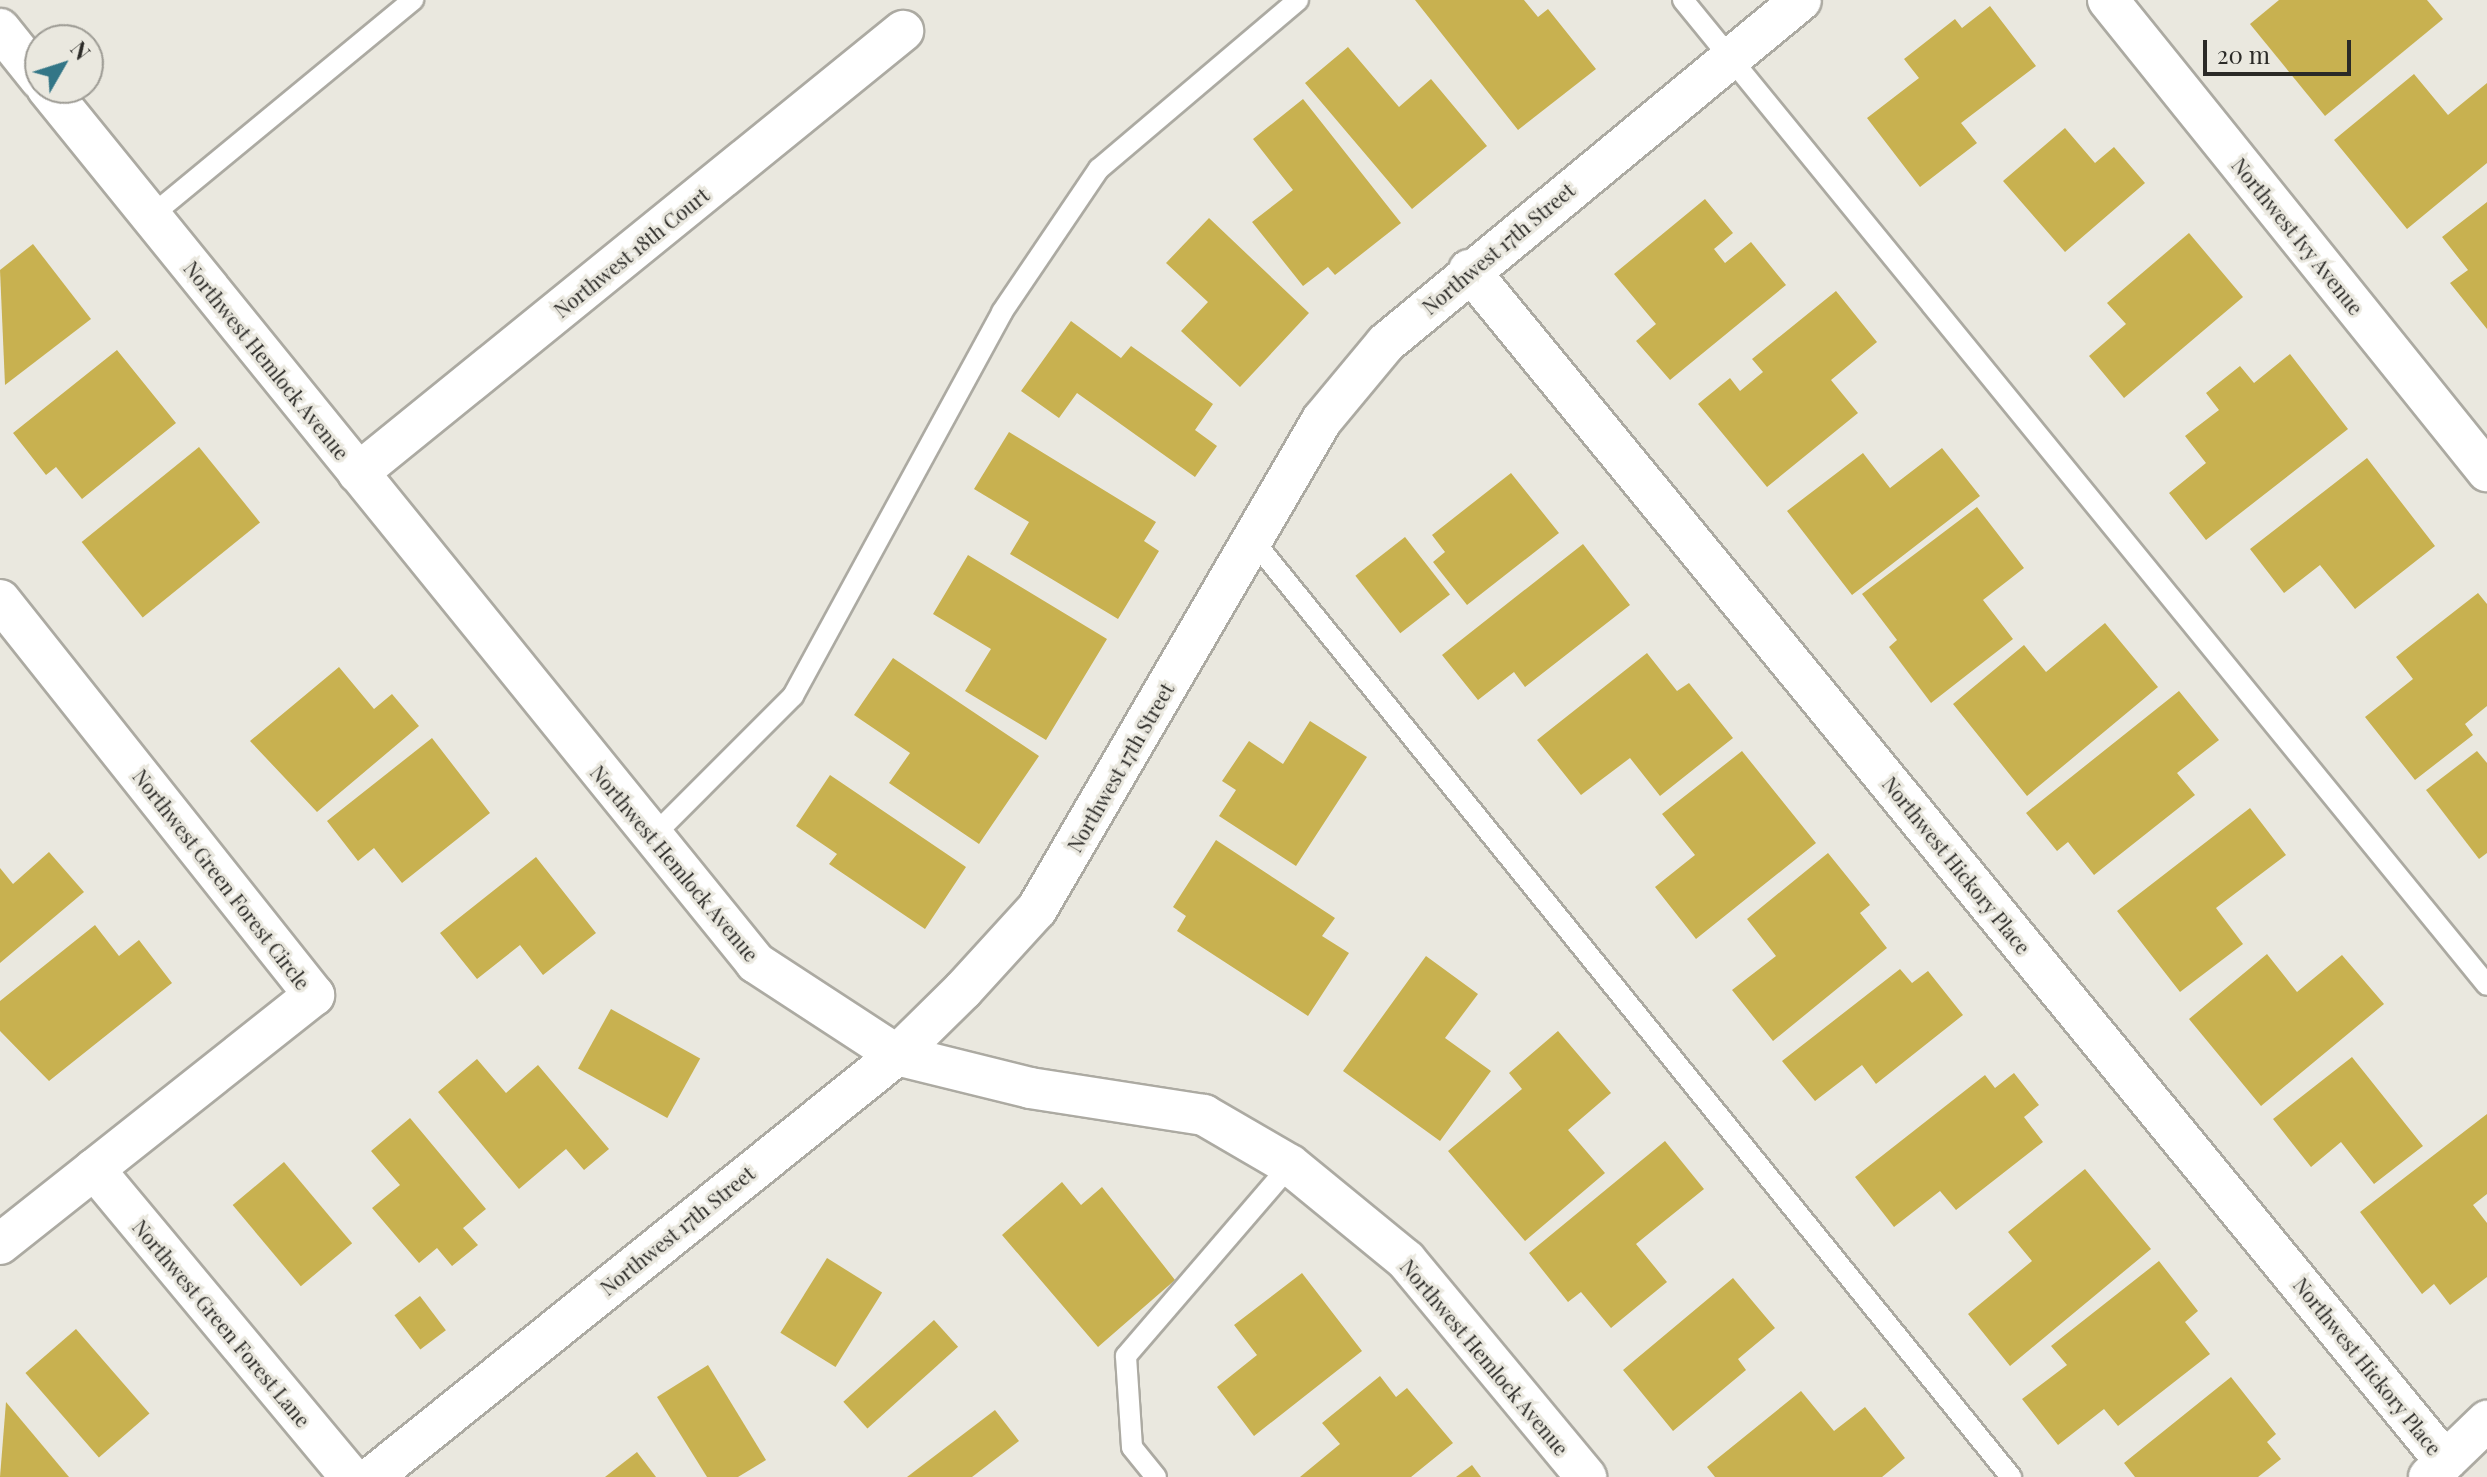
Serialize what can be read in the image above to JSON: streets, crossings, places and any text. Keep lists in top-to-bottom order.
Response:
{
  "streets": {
    "street": [
      "Northwest Ivy Avenue",
      "Northwest 17th Street",
      "Northwest 18th Court",
      "Northwest Hemlock Avenue",
      "Northwest Hickory Place",
      "Northwest Green Forest Circle",
      "Northwest Green Forest Lane"
    ]
  },
  "crossings": [
    ["Northwest 17th Street", "Northwest Hemlock Avenue"],
    ["Northwest 17th Street", "Northwest Hickory Place"],
    ["Northwest 18th Court", "Northwest Hemlock Avenue"],
    ["Northwest Green Forest Circle", "Northwest Green Forest Lane"]
  ],
  "scale_bar": "20 m",
  "north": "top right"
}
